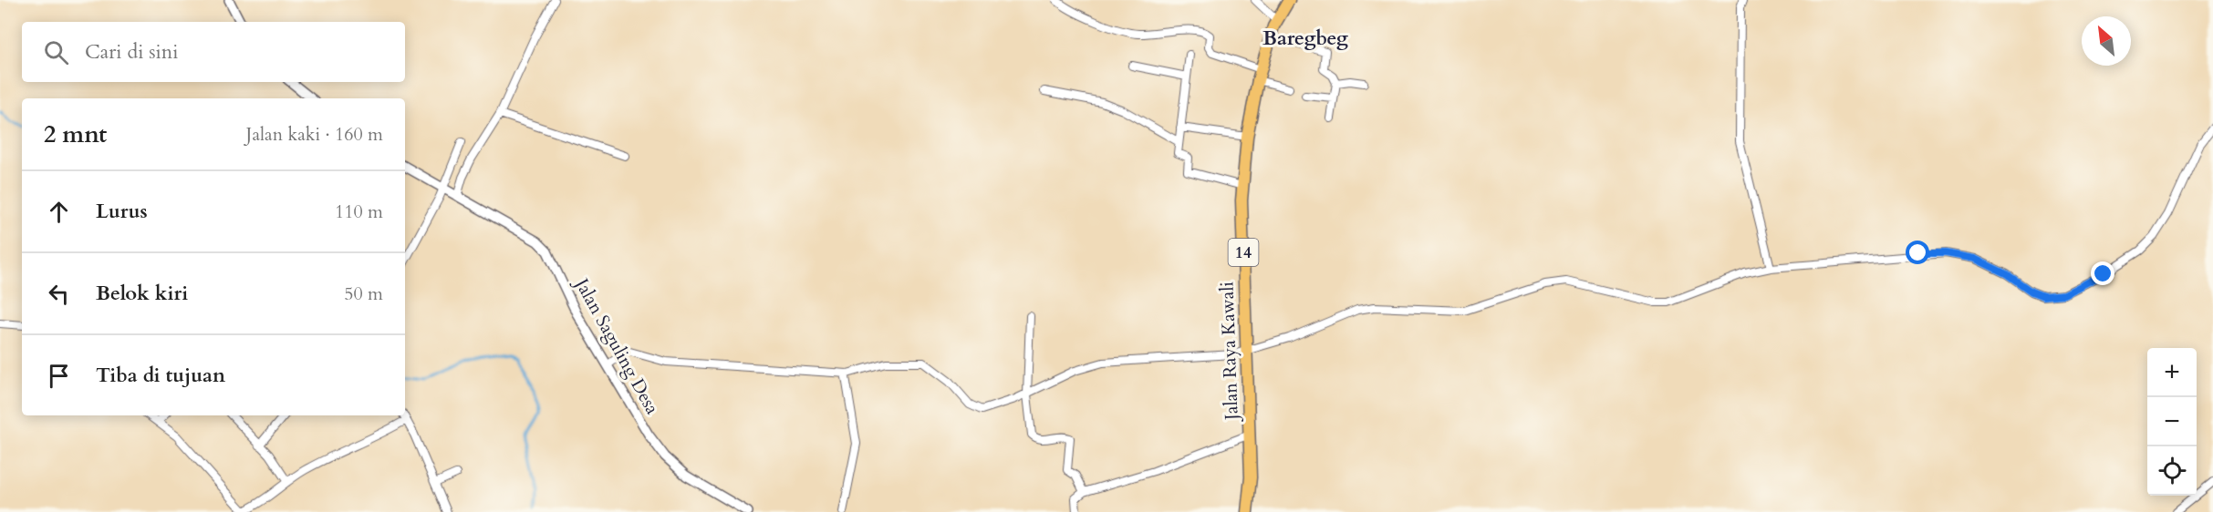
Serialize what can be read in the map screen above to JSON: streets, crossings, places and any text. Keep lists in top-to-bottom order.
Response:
{
  "streets": {
    "highway": ["14", "Jalan Raya Kawali"],
    "street": ["Jalan Saguling Desa"]
  },
  "districts": ["Baregbeg"],
  "north": "top left",
  "page": {
    "search": "Cari di sini",
    "heading": ["2 mnt", "Jalan kaki · 160 m"],
    "list": [
      ["Lurus", "110 m"],
      ["Belok kiri", "50 m"],
      "Tiba di tujuan"
    ],
    "map_buttons": ["+", "−"]
  }
}
